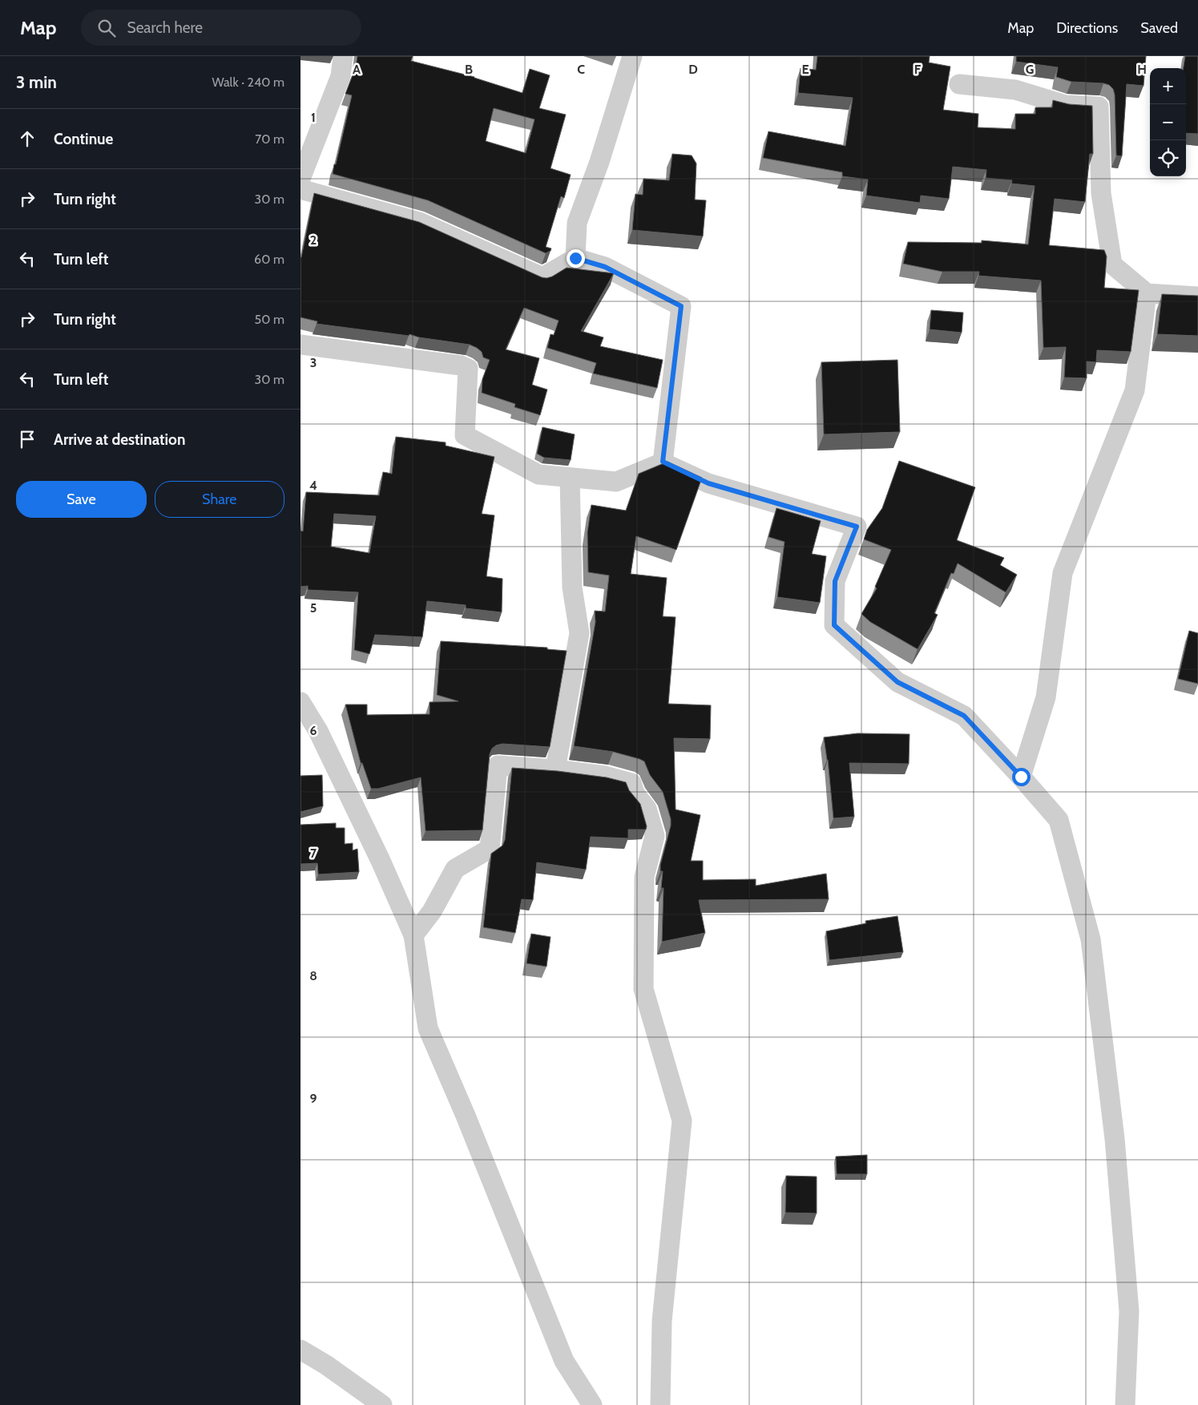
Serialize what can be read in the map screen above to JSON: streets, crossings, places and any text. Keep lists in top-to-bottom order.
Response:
{
  "page": {
    "header": "Map",
    "search": "Search here",
    "nav": ["Map", "Directions", "Saved"],
    "heading": ["3 min", "Walk · 240 m"],
    "map_buttons": ["+", "−"],
    "list": [
      ["Continue", "70 m"],
      ["Turn right", "30 m"],
      ["Turn left", "60 m"],
      ["Turn right", "50 m"],
      ["Turn left", "30 m"],
      "Arrive at destination"
    ],
    "buttons": ["Save", "Share"]
  },
  "grid": {
    "columns": [
      "A",
      "B",
      "C",
      "D",
      "E",
      "F",
      "G",
      "H"
    ],
    "rows": [
      "1",
      "2",
      "3",
      "4",
      "5",
      "6",
      "7",
      "8",
      "9"
    ]
  }
}
